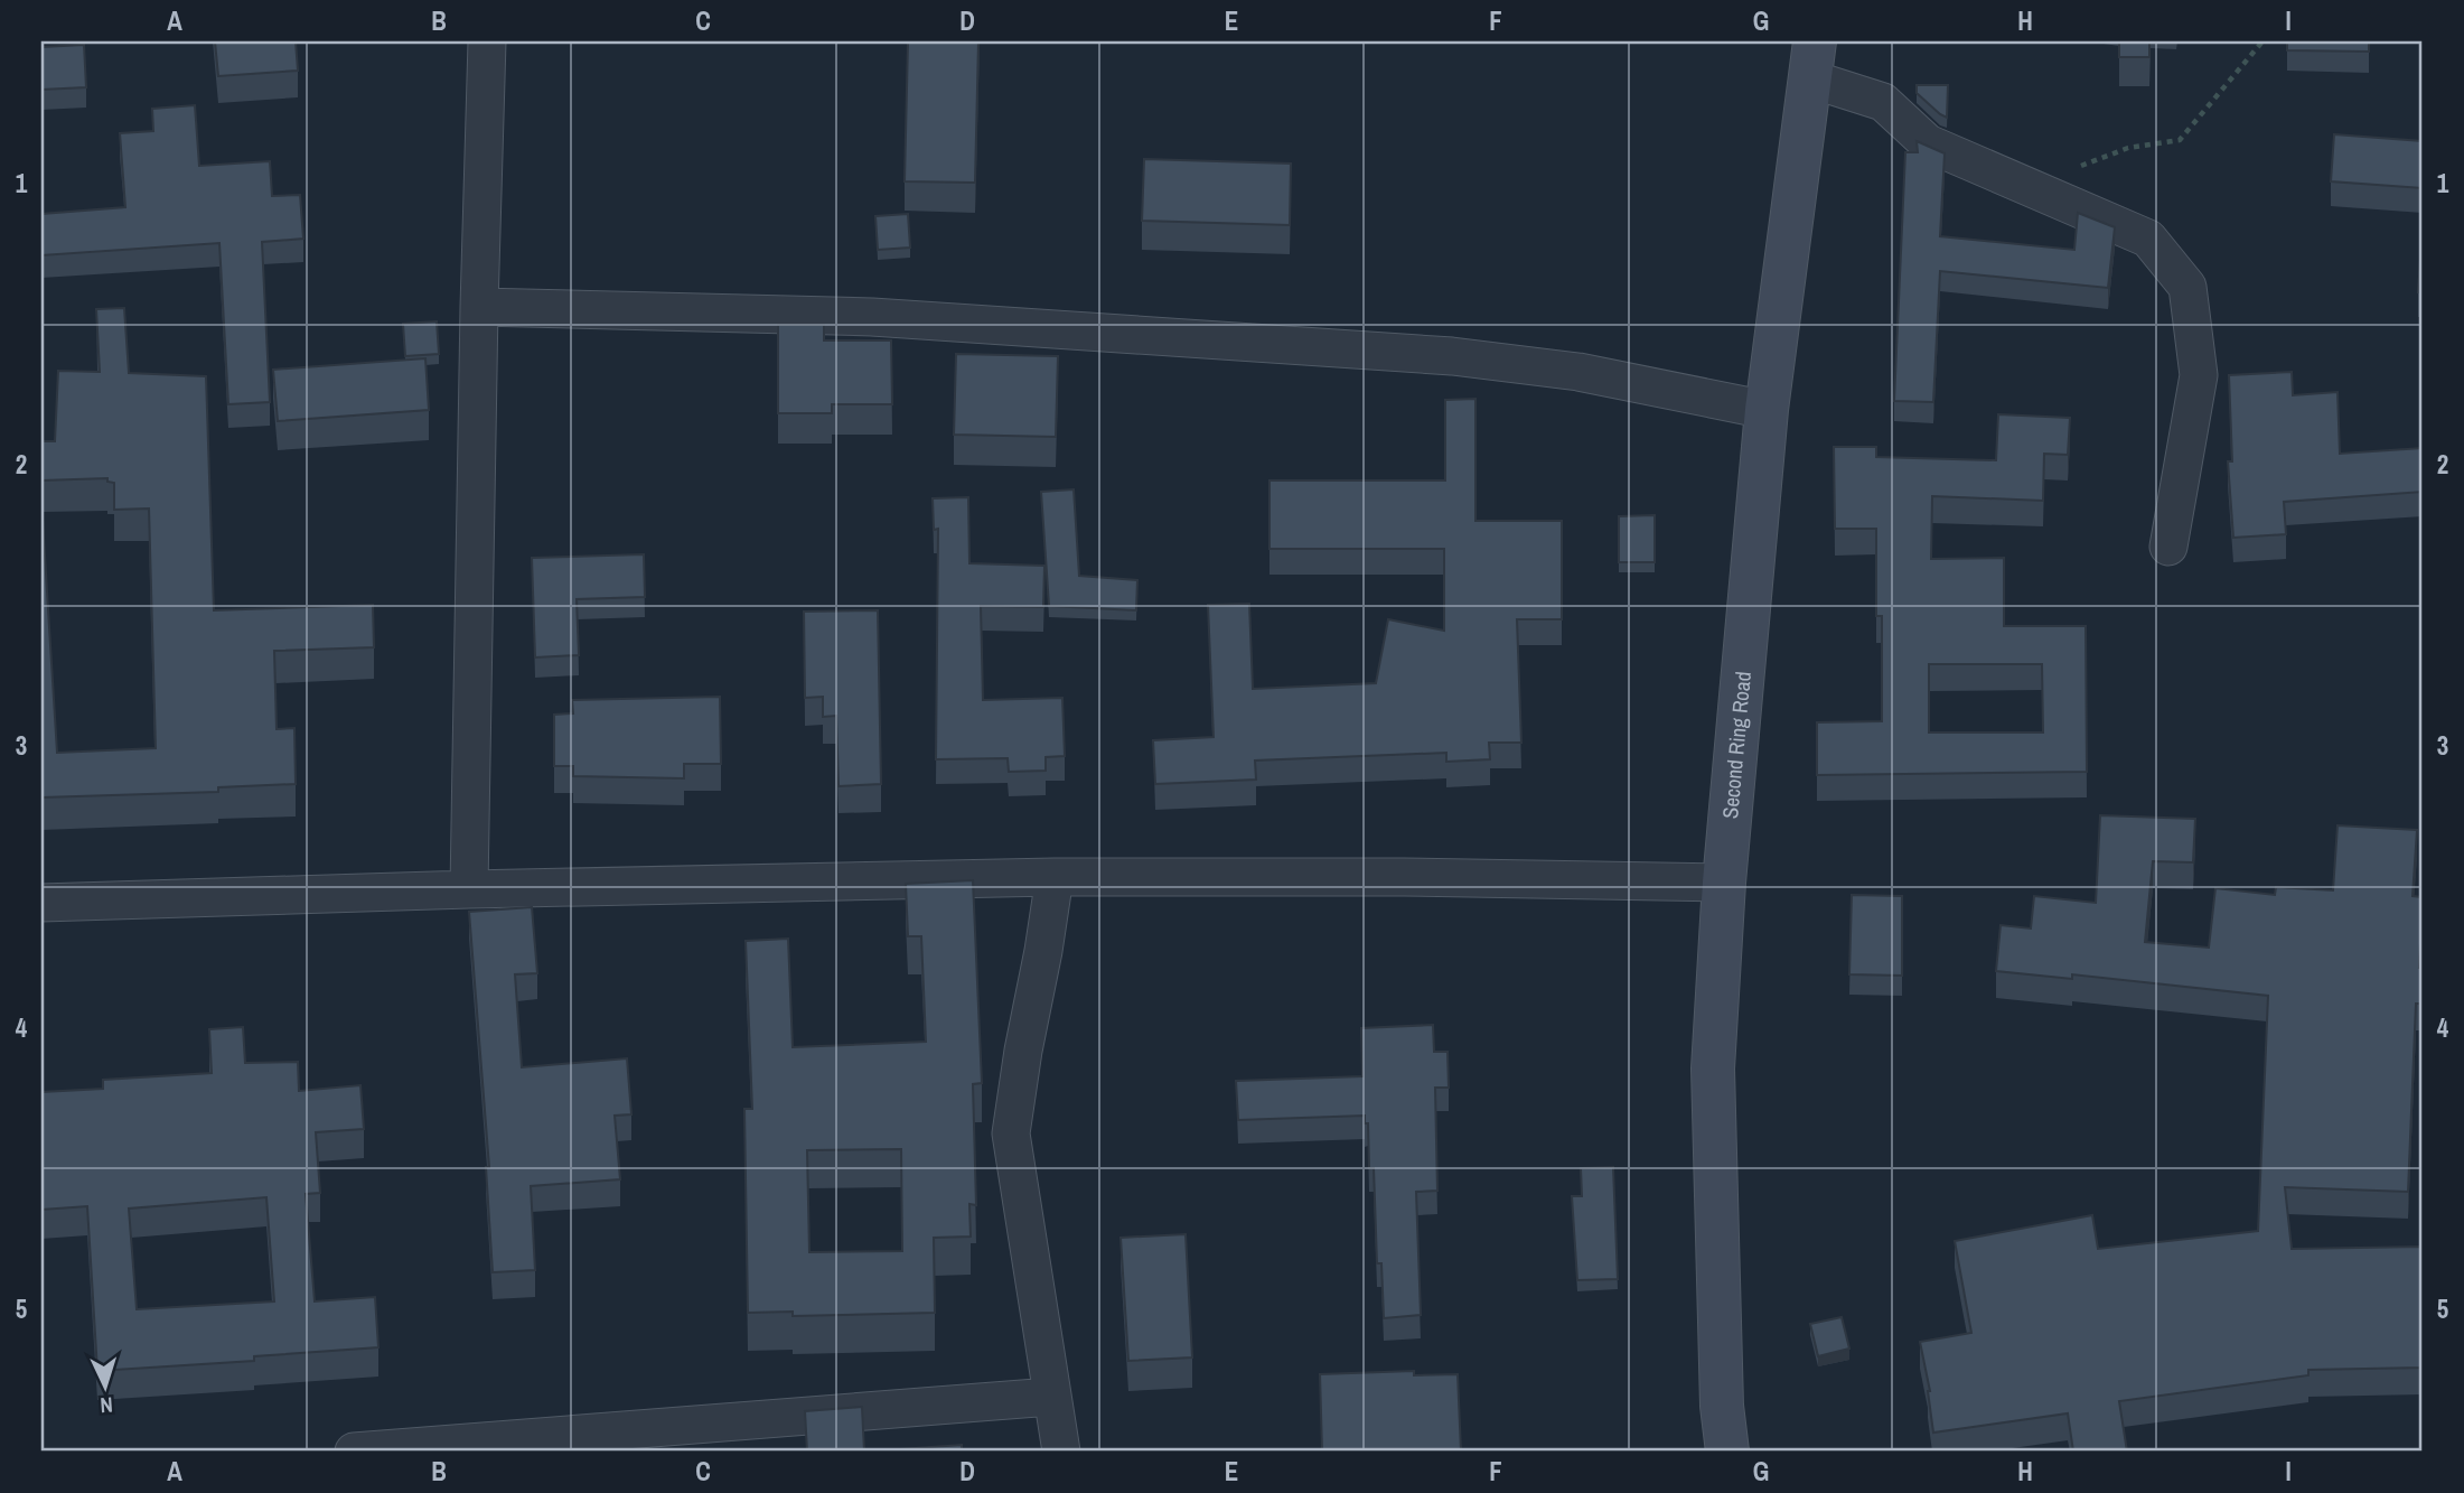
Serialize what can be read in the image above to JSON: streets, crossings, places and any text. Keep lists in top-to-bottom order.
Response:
{
  "streets": {
    "street": ["Second Ring Road"]
  },
  "north": "bottom",
  "grid": {
    "columns": [
      "A",
      "B",
      "C",
      "D",
      "E",
      "F",
      "G",
      "H",
      "I"
    ],
    "rows": [
      "1",
      "2",
      "3",
      "4",
      "5"
    ]
  }
}
